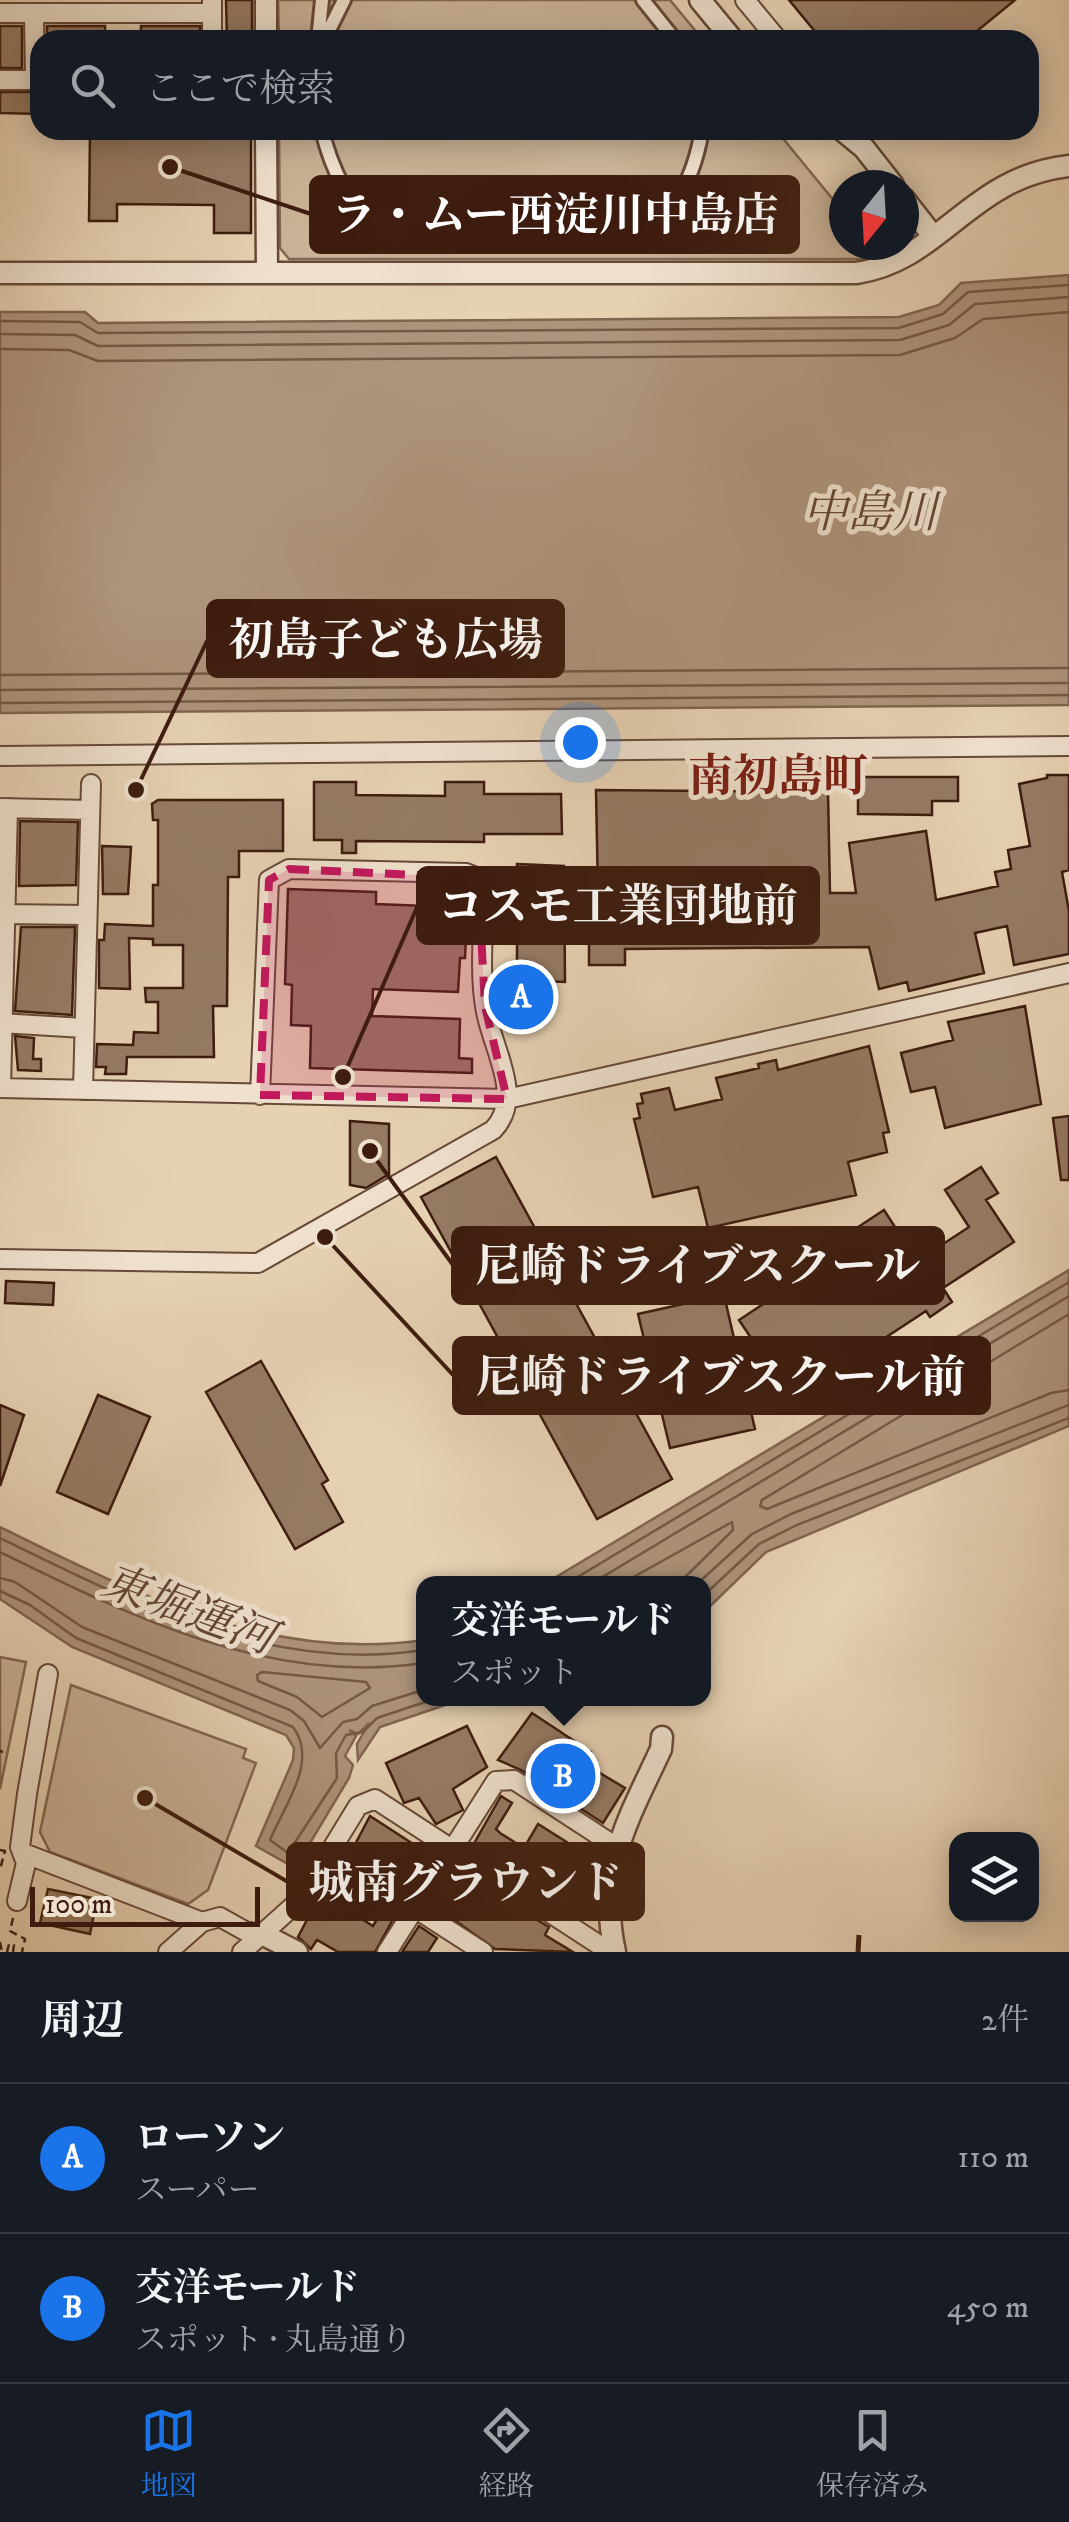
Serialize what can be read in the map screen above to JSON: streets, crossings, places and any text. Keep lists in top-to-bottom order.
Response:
{
  "districts": ["南初島町"],
  "water": ["中島川", "東堀運河"],
  "places": [
    "ラ・ムー西淀川中島店",
    "初島子ども広場",
    "コスモ工業団地前",
    "尼崎ドライブスクール",
    "尼崎ドライブスクール前",
    "城南グラウンド"
  ],
  "scale_bar": "100 m",
  "north": "bottom",
  "page": {
    "search": "ここで検索",
    "pins": ["A", "B"],
    "popup": ["交洋モールド", "スポット"],
    "scale": "100 m",
    "heading": ["周辺", "2件"],
    "list": [
      {
        "mark": "A",
        "name": "ローソン",
        "note": "スーパー",
        "value": "110 m"
      },
      {
        "mark": "B",
        "name": "交洋モールド",
        "note": "スポット · 丸島通り",
        "value": "450 m"
      }
    ],
    "nav": ["地図", "経路", "保存済み"]
  }
}
